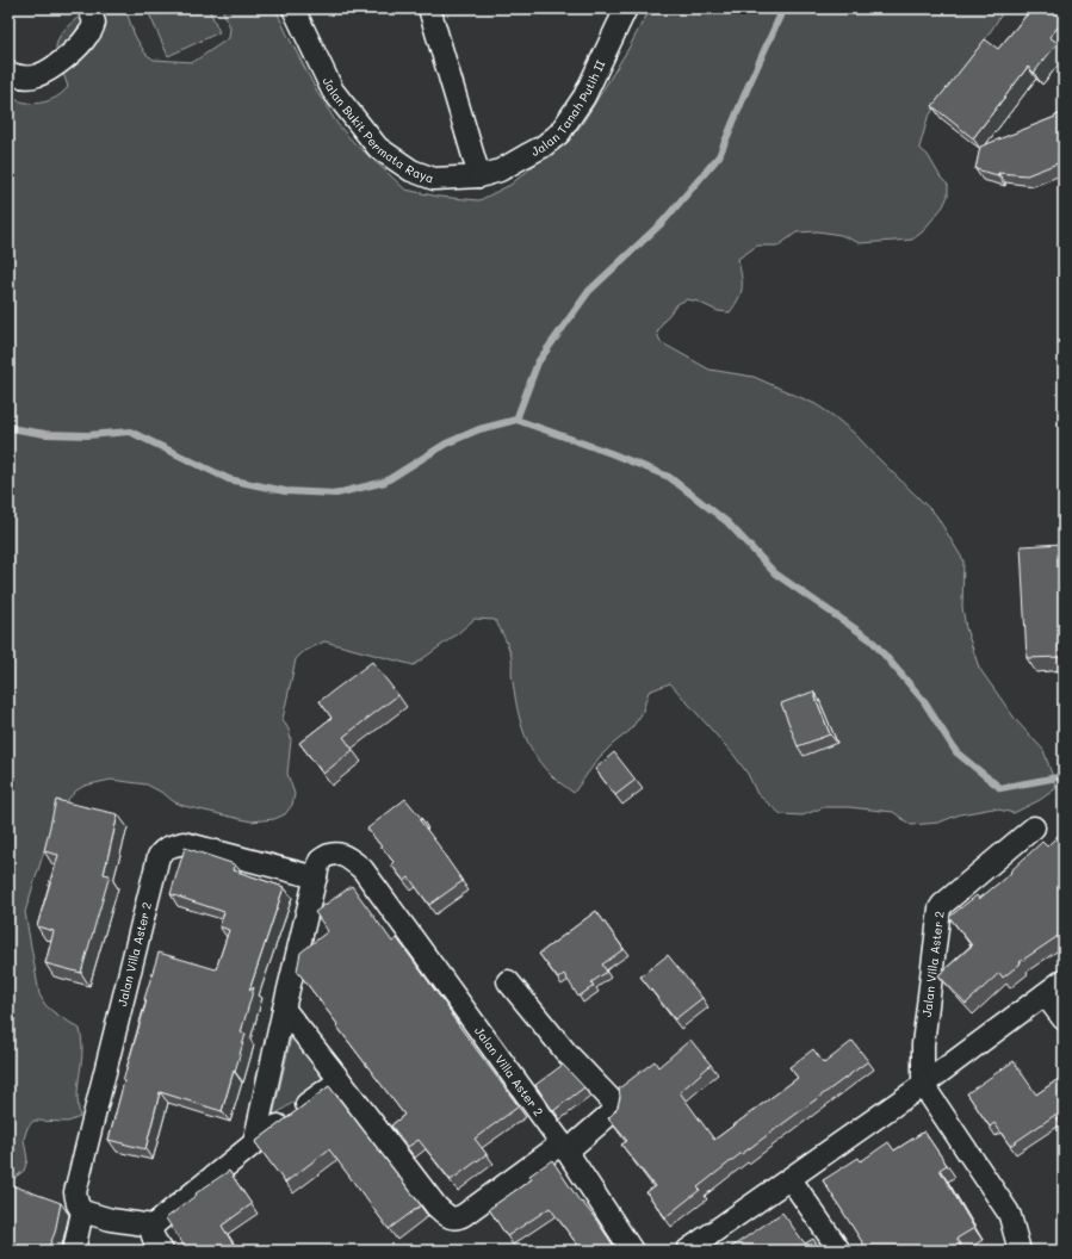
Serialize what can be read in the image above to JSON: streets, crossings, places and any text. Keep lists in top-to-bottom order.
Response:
{
  "streets": {
    "street": ["Jalan Tanah Putih II", "Jalan Bukit Permata Raya", "Jalan Villa Aster 2"]
  },
  "crossings": [
    ["Jalan Tanah Putih II", "Jalan Bukit Permata Raya"]
  ]
}
